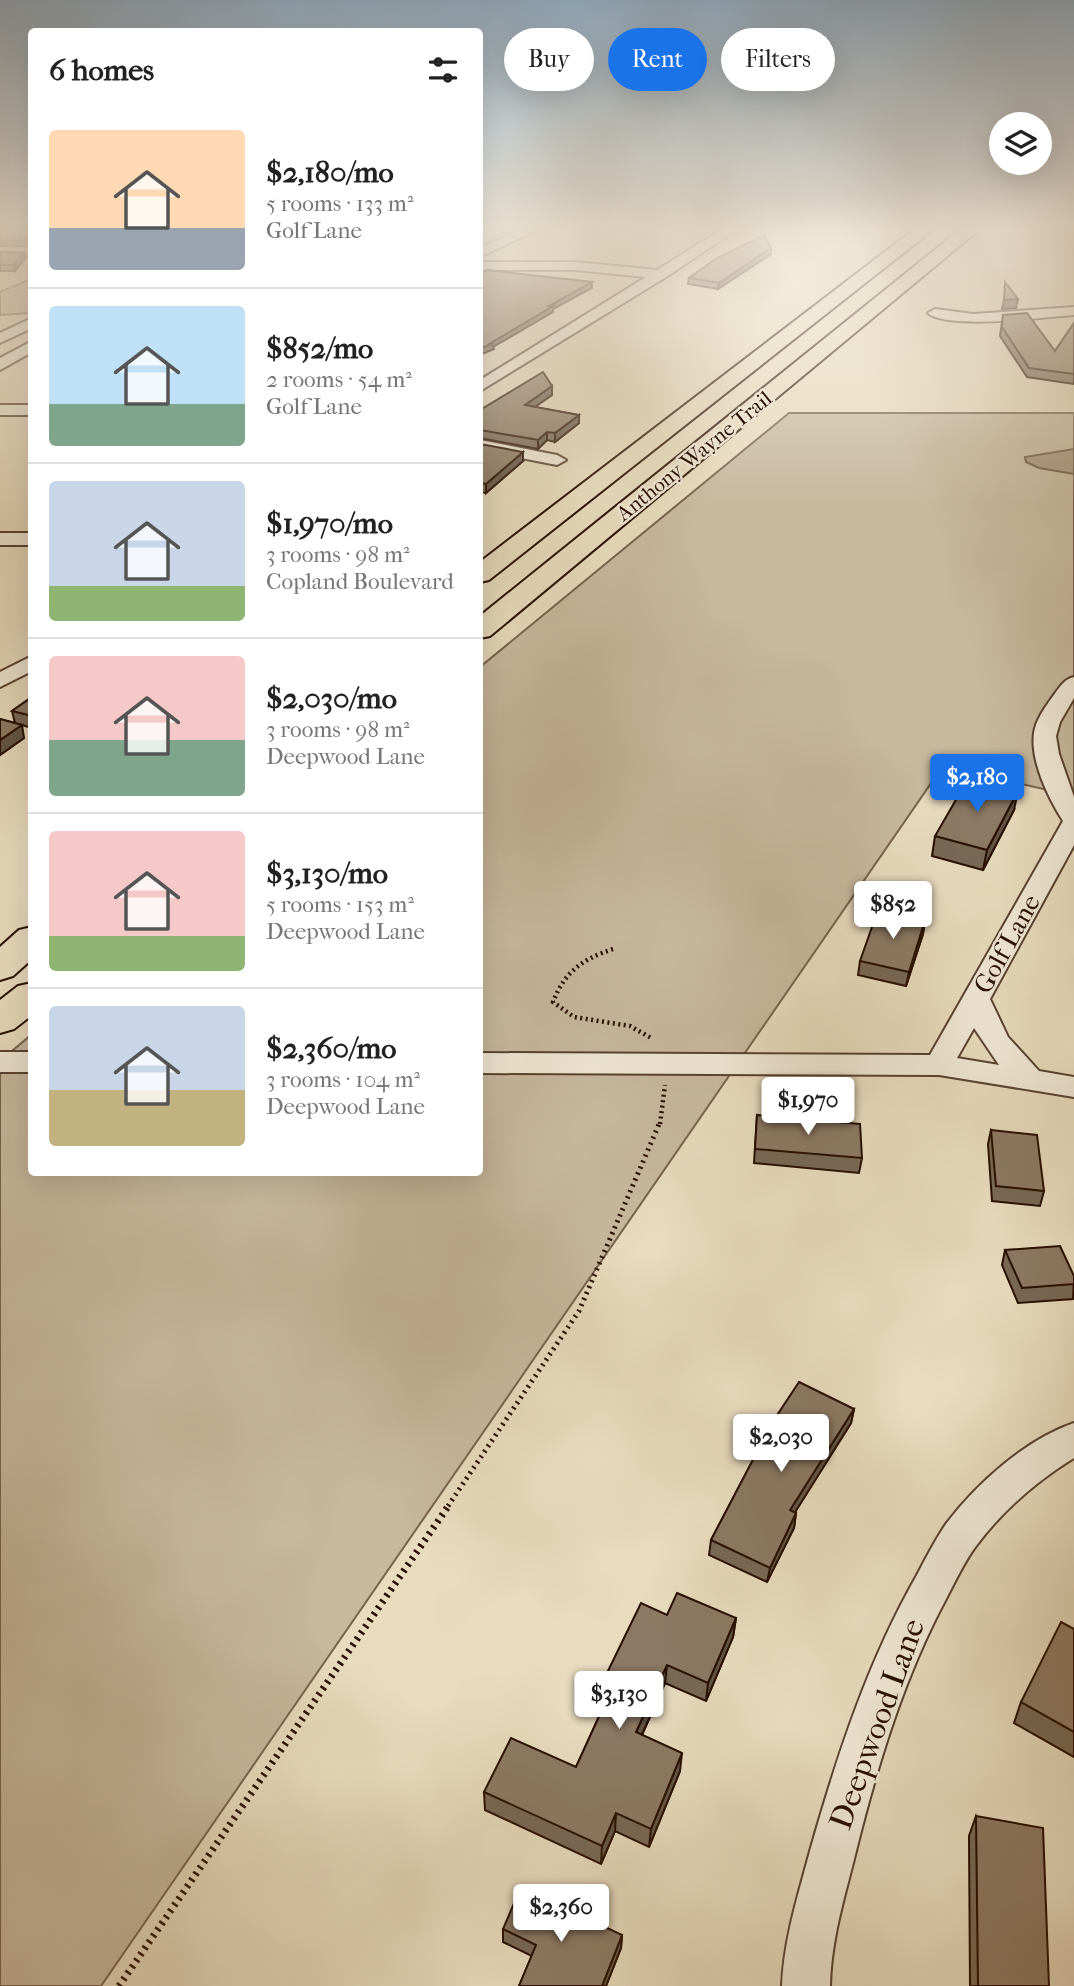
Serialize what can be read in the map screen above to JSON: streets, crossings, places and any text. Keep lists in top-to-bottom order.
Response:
{
  "streets": {
    "highway": ["Anthony Wayne Trail"],
    "street": ["Golf Lane", "Deepwood Lane"]
  },
  "page": {
    "chip": ["Buy", "Rent", "Filters"],
    "heading": "6 homes",
    "list": [
      {
        "name": "$2,180/mo",
        "note": "5 rooms · 133 m² · Golf Lane"
      },
      {
        "name": "$852/mo",
        "note": "2 rooms · 54 m² · Golf Lane"
      },
      {
        "name": "$1,970/mo",
        "note": "3 rooms · 98 m² · Copland Boulevard"
      },
      {
        "name": "$2,030/mo",
        "note": "3 rooms · 98 m² · Deepwood Lane"
      },
      {
        "name": "$3,130/mo",
        "note": "5 rooms · 153 m² · Deepwood Lane"
      },
      {
        "name": "$2,360/mo",
        "note": "3 rooms · 104 m² · Deepwood Lane"
      }
    ],
    "price": [
      "$2,180",
      "$852",
      "$1,970",
      "$2,030",
      "$3,130",
      "$2,360"
    ]
  }
}
